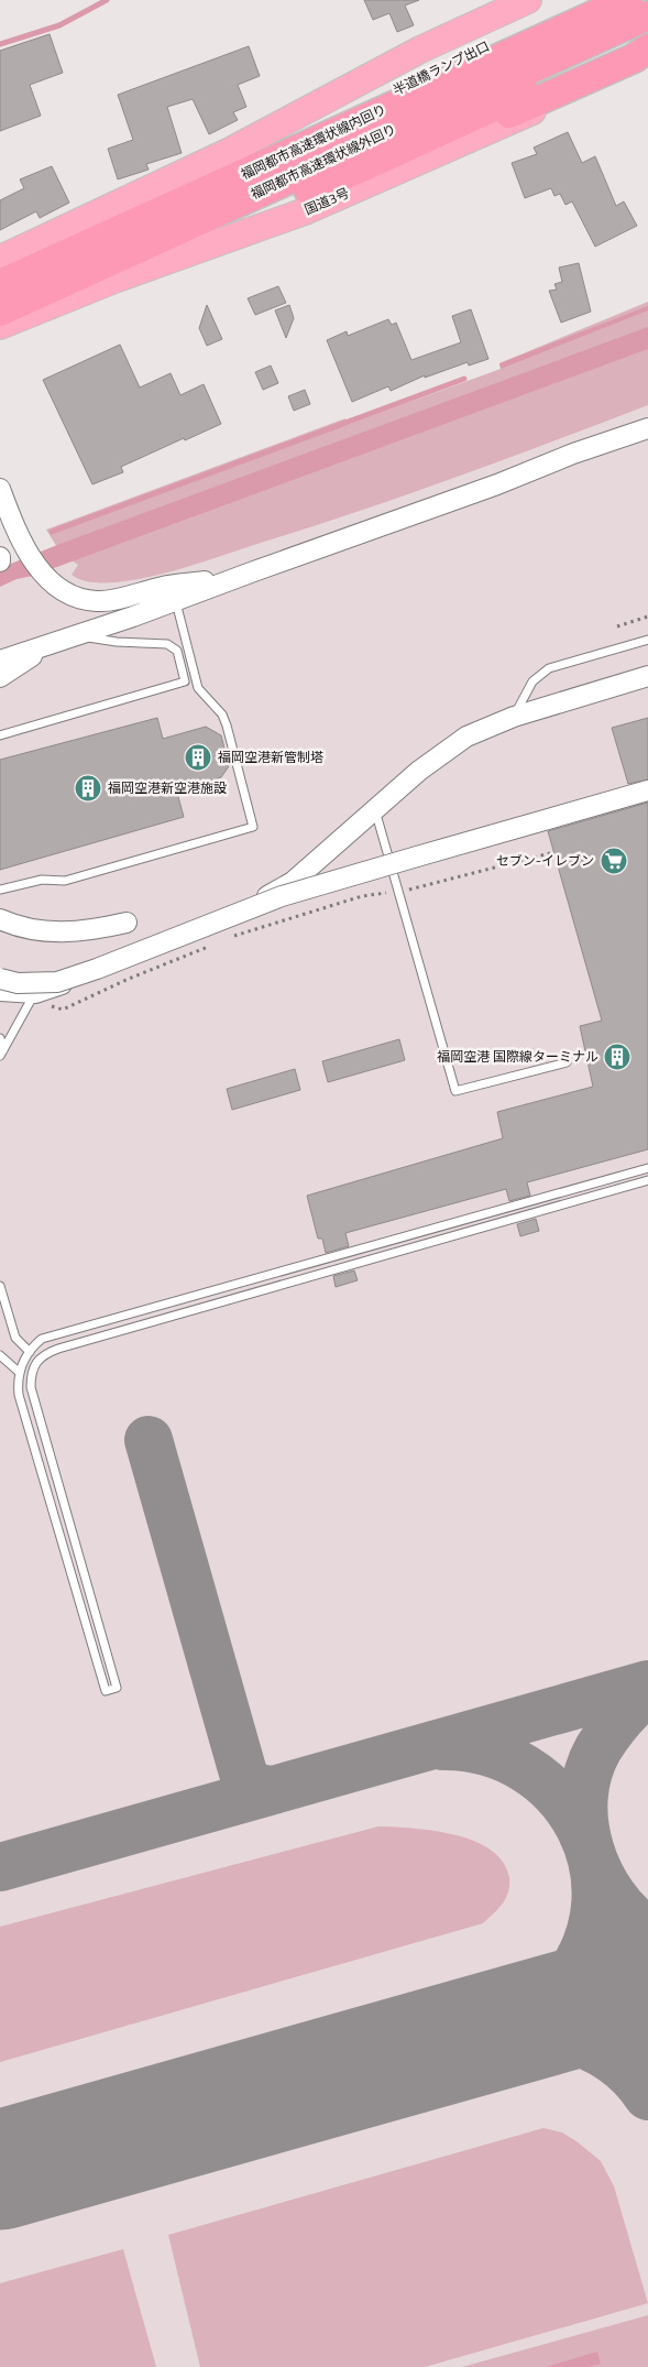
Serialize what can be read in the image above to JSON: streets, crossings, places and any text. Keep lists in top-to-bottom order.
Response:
{
  "streets": {
    "highway": [
      "半道橋ランプ出口",
      "福岡都市高速環状線内回り",
      "福岡都市高速環状線外回り",
      "国道3号"
    ]
  },
  "crossings": [
    ["半道橋ランプ出口", "福岡都市高速環状線内回り"]
  ],
  "places": {
    "building": ["福岡空港新管制塔", "福岡空港新空港施設", "福岡空港 国際線ターミナル"],
    "supermarket": ["セブン-イレブン"]
  }
}
